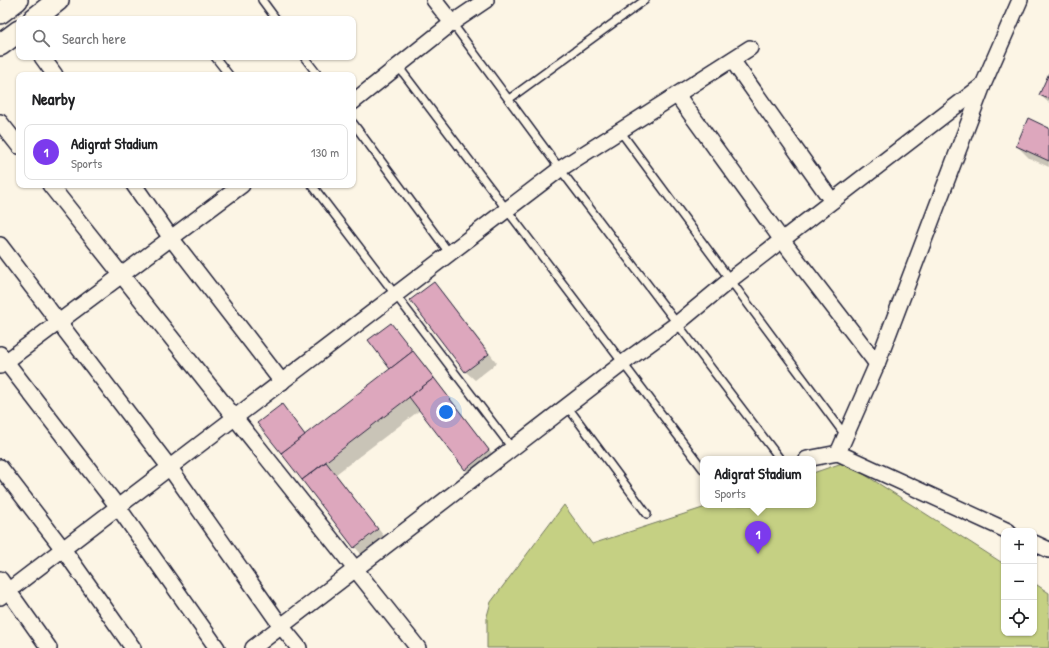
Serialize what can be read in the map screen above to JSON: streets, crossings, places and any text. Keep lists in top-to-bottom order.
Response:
{
  "page": {
    "search": "Search here",
    "heading": "Nearby",
    "list": [
      {
        "mark": "1",
        "name": "Adigrat Stadium",
        "note": "Sports",
        "value": "130 m"
      }
    ],
    "popup": ["Adigrat Stadium", "Sports"],
    "pins": "1",
    "map_buttons": ["+", "−"]
  }
}
